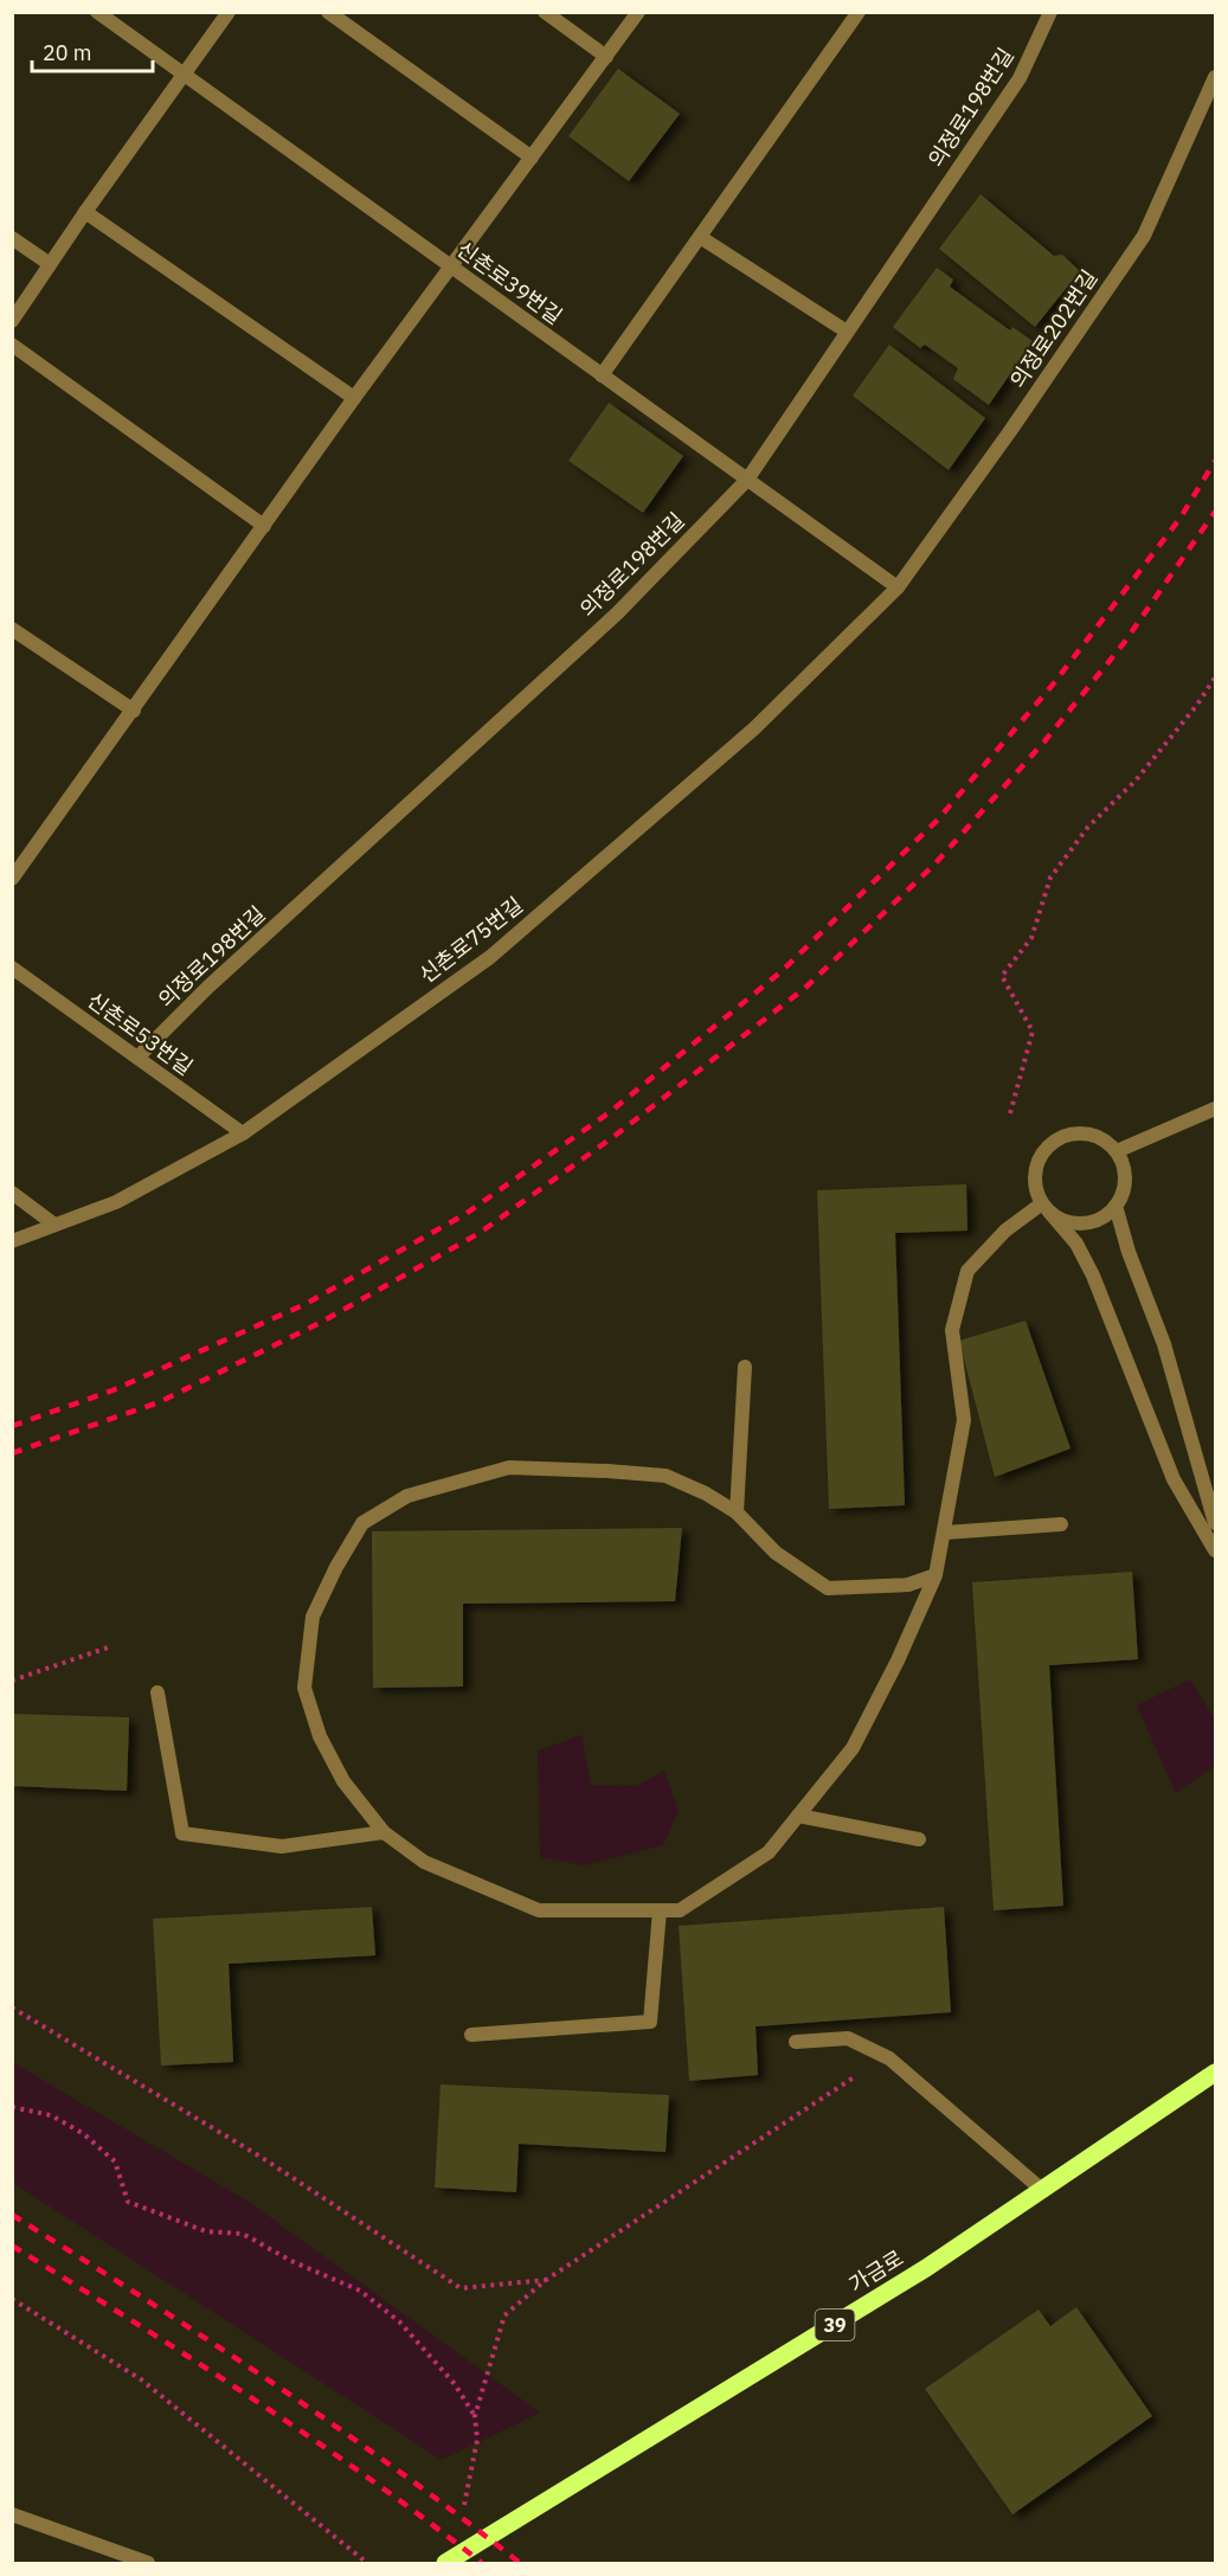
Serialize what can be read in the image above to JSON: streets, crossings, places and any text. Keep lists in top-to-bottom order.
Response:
{
  "streets": {
    "main road": ["가금로", "39"],
    "street": [
      "의정로198번길",
      "신촌로39번길",
      "의정로202번길",
      "신촌로75번길",
      "신촌로53번길"
    ]
  },
  "crossings": [
    ["의정로198번길", "신촌로39번길"],
    ["의정로198번길", "신촌로53번길"],
    ["신촌로39번길", "의정로202번길"],
    ["신촌로39번길", "신촌로75번길"],
    ["의정로202번길", "신촌로75번길"],
    ["신촌로75번길", "신촌로53번길"]
  ],
  "scale_bar": "20 m"
}
